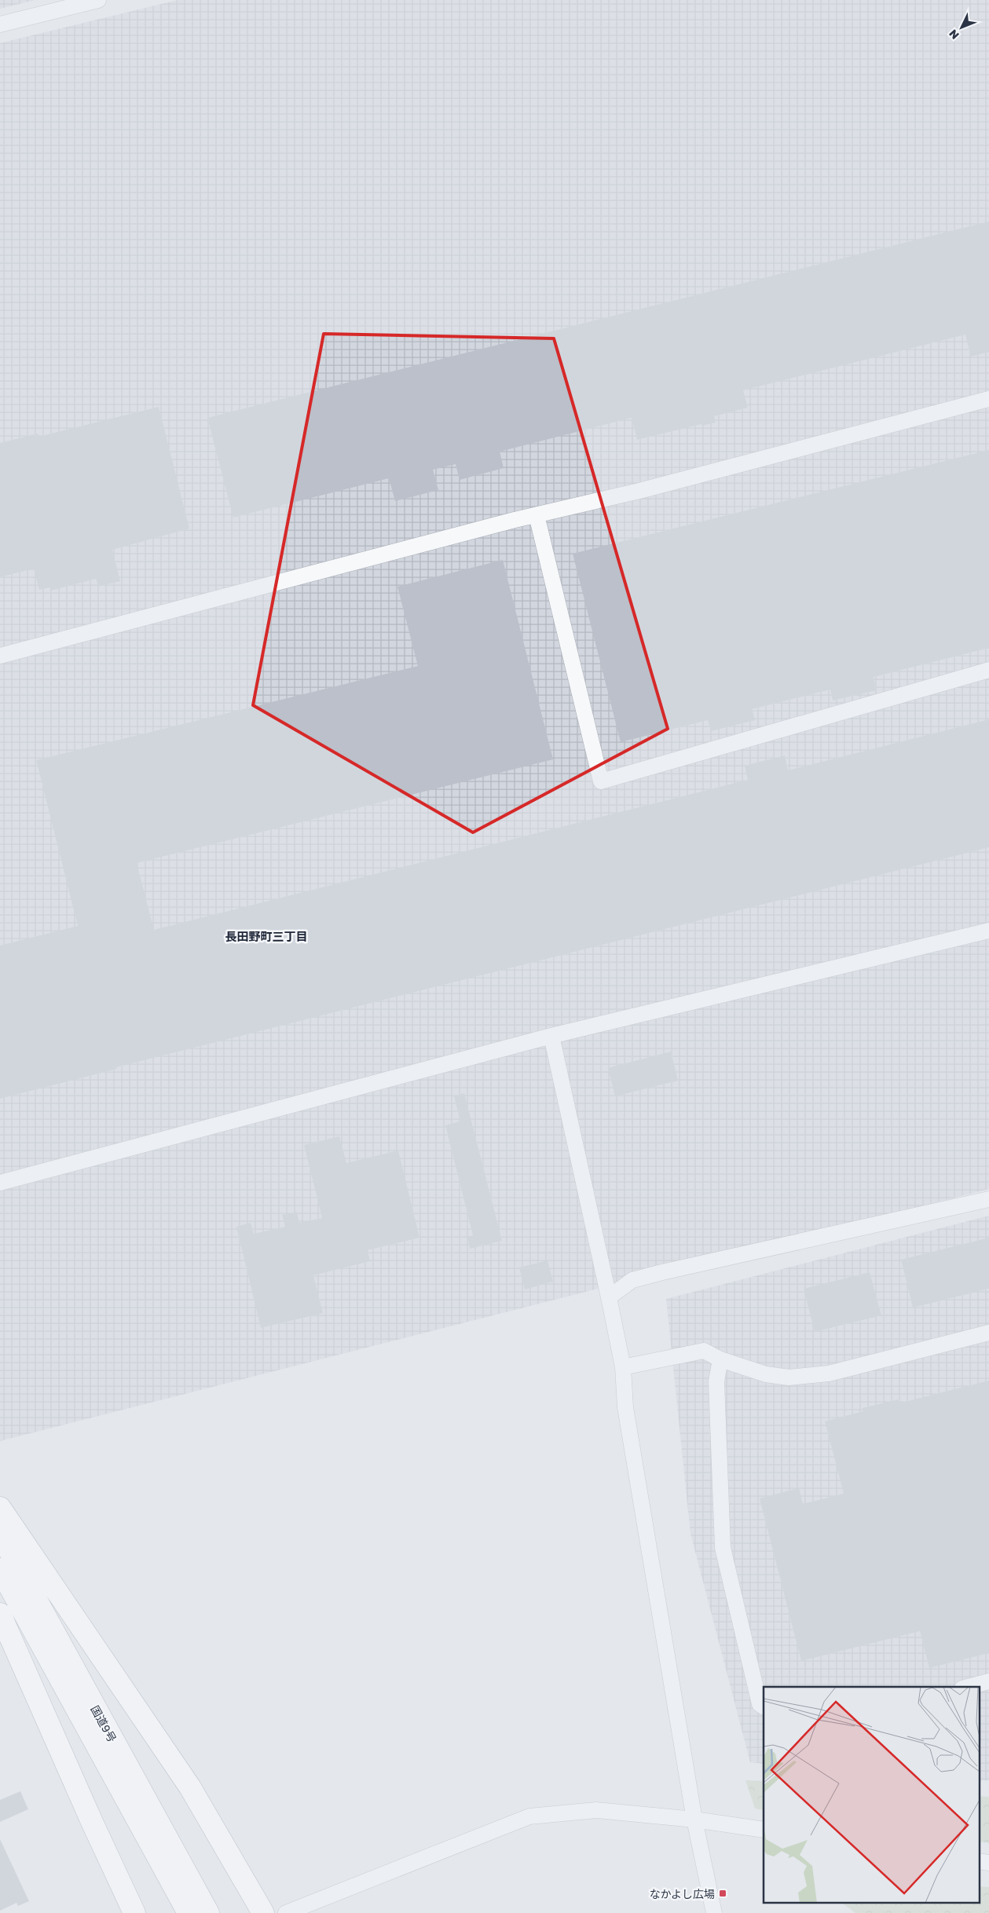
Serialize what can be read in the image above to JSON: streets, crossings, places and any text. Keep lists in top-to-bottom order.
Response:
{
  "streets": {
    "highway": ["国道9号"]
  },
  "districts": ["長田野町三丁目"],
  "places": {
    "transit": ["なかよし広場"]
  },
  "north": "bottom left"
}
